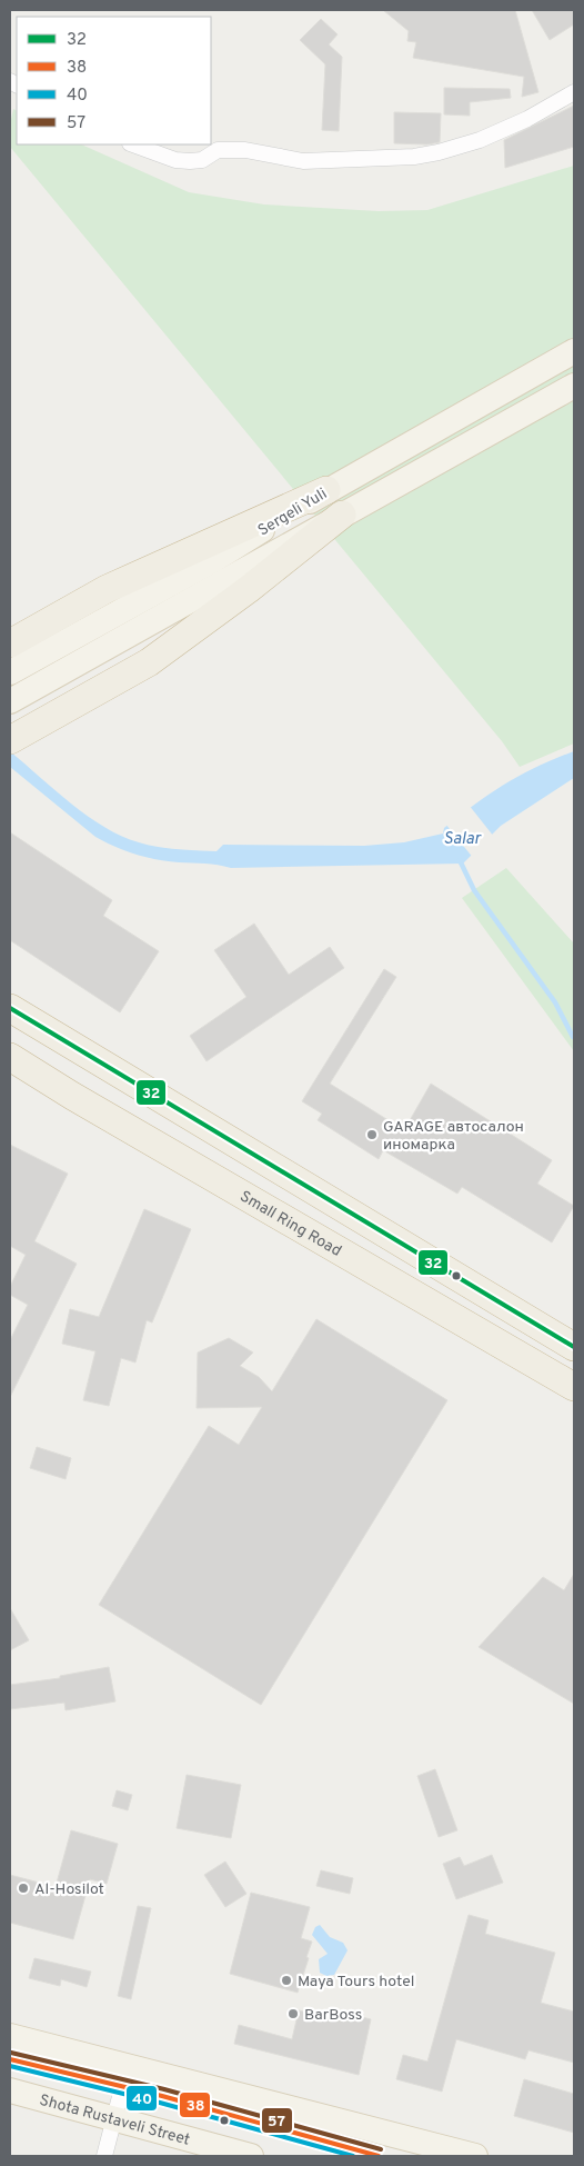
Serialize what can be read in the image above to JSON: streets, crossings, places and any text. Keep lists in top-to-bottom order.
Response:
{
  "streets": {
    "highway": ["Small Ring Road"],
    "main road": ["Sergeli Yuli", "Shota Rustaveli Street"]
  },
  "water": ["Salar"],
  "places": [
    "GARAGE автосалон иномарка",
    "Al-Hosilot",
    "Maya Tours hotel",
    "BarBoss"
  ],
  "lines": [
    "transit line 32",
    "transit line 57",
    "transit line 38",
    "transit line 40"
  ],
  "legend": [
    "32",
    "38",
    "40",
    "57"
  ]
}
